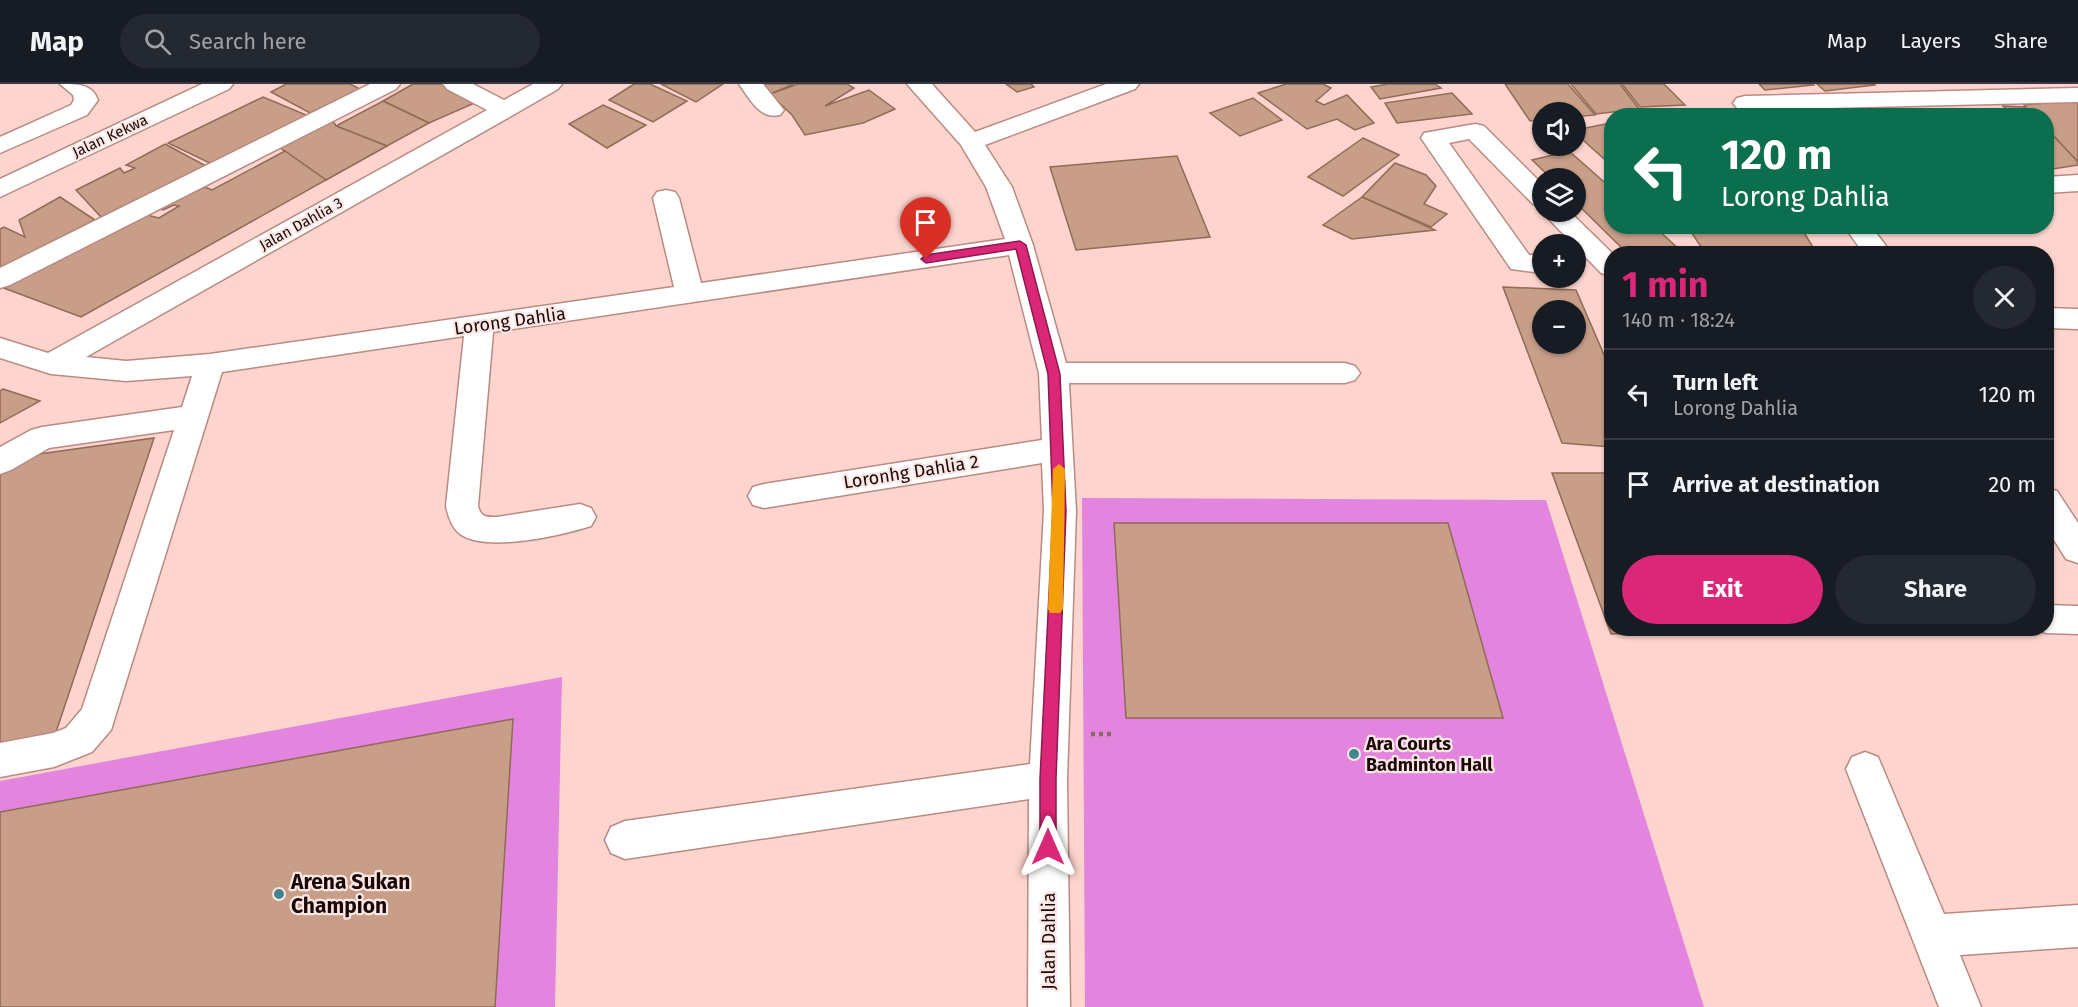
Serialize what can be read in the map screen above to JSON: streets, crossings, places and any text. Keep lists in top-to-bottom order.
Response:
{
  "streets": {
    "street": [
      "Jalan Kekwa",
      "Jalan Dahlia 3",
      "Lorong Dahlia",
      "Loronhg Dahlia 2",
      "Jalan Dahlia"
    ]
  },
  "crossings": [
    ["Jalan Dahlia 3", "Lorong Dahlia"],
    ["Lorong Dahlia", "Jalan Dahlia"],
    ["Loronhg Dahlia 2", "Jalan Dahlia"]
  ],
  "places": ["Ara Courts Badminton Hall", "Arena Sukan Champion"],
  "page": {
    "header": "Map",
    "search": "Search here",
    "nav": ["Map", "Layers", "Share"],
    "map_buttons": ["+", "−"],
    "turn": ["120 m", "Lorong Dahlia"],
    "heading": ["1 min", "140 m · 18:24"],
    "list": [
      {
        "name": "Turn left",
        "note": "Lorong Dahlia",
        "value": "120 m"
      },
      {
        "name": "Arrive at destination",
        "value": "20 m"
      }
    ],
    "buttons": ["Exit", "Share"]
  }
}
